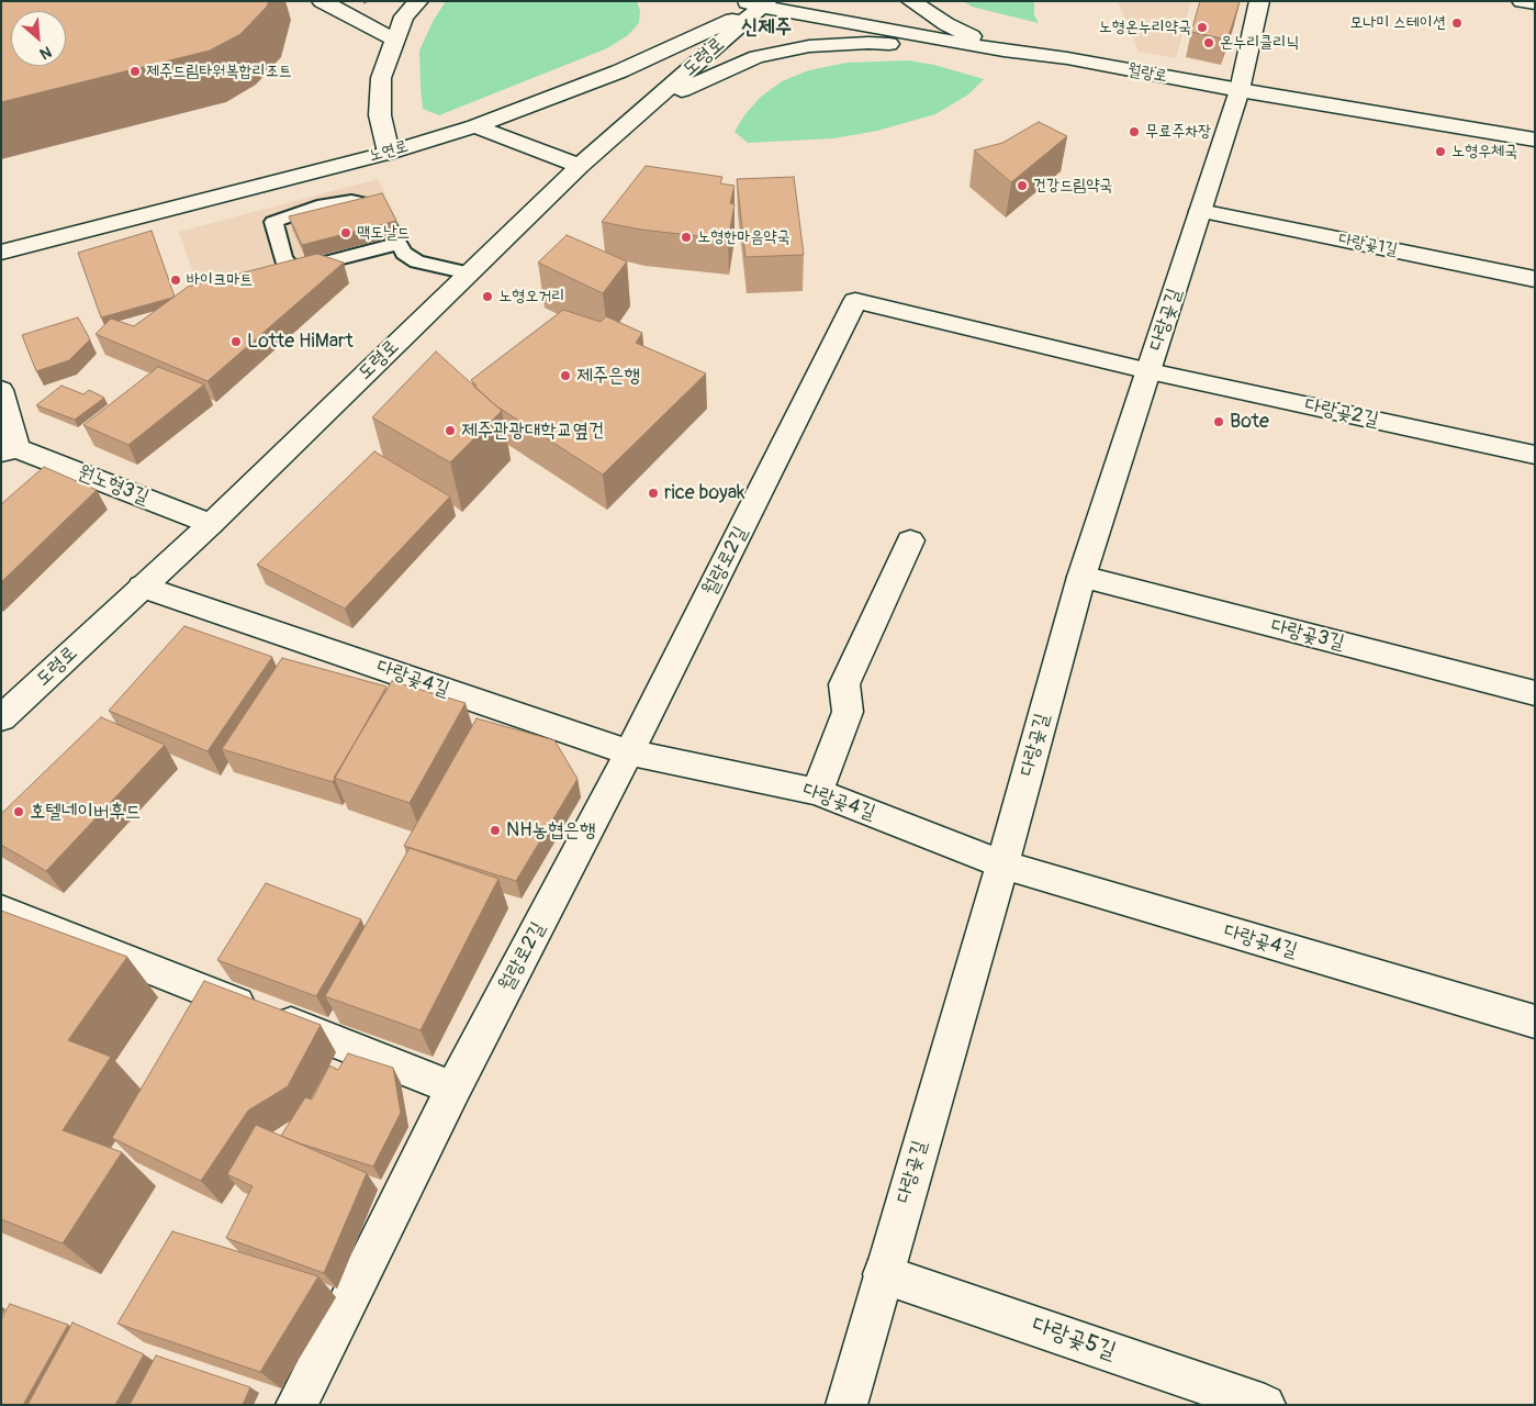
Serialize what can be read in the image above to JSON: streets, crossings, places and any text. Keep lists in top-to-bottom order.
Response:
{
  "streets": {
    "street": [
      "도령로",
      "월랑로",
      "노연로",
      "다랑곶1길",
      "다랑곶길",
      "다랑곶2길",
      "원노형3길",
      "월랑로2길",
      "다랑곶3길",
      "다랑곶4길",
      "다랑곶5길"
    ]
  },
  "crossings": [
    ["도령로", "월랑로"],
    ["도령로", "노연로"],
    ["도령로", "원노형3길"],
    ["도령로", "다랑곶4길"],
    ["월랑로", "노연로"],
    ["월랑로", "다랑곶길"],
    ["다랑곶1길", "다랑곶길"],
    ["다랑곶길", "다랑곶2길"],
    ["다랑곶길", "월랑로2길"],
    ["다랑곶길", "다랑곶3길"],
    ["다랑곶길", "다랑곶4길"],
    ["다랑곶길", "다랑곶5길"],
    ["다랑곶2길", "월랑로2길"],
    ["월랑로2길", "다랑곶4길"]
  ],
  "districts": ["신제주"],
  "places": [
    "모나미 스테이션",
    "노형온누리약국",
    "온누리클리닉",
    "제주드림타워복합리조트",
    "무료주차장",
    "노형우체국",
    "건강드림약국",
    "맥도날드",
    "노형한마음약국",
    "바이크마트",
    "노형오거리",
    "Lotte HiMart",
    "제주은행",
    "Bote",
    "제주관광대학교옆건",
    "rice boyak",
    "호텔네이버후드",
    "NH농협은행"
  ],
  "north": "bottom right"
}
